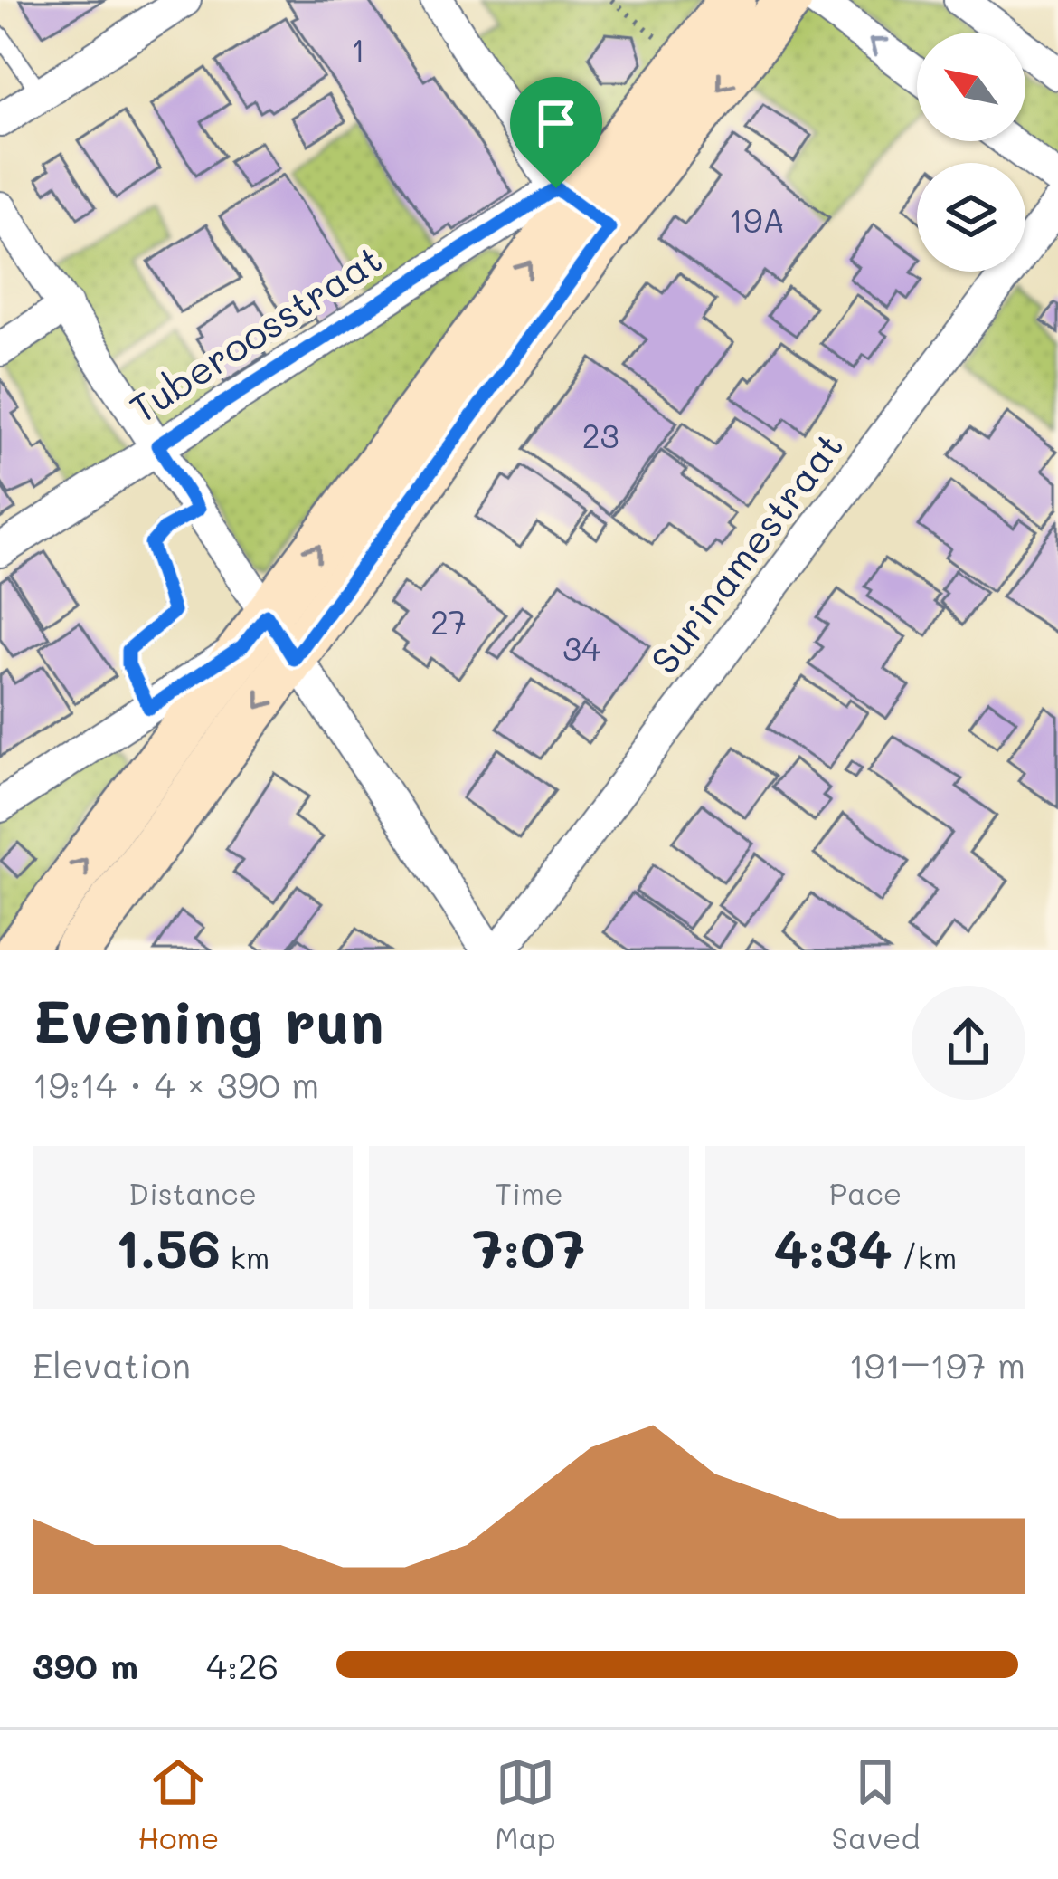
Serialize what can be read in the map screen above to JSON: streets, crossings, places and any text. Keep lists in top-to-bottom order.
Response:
{
  "streets": {
    "street": ["Tuberoosstraat", "Surinamestraat"]
  },
  "house_numbers": [
    "1",
    "19A",
    "23",
    "27",
    "34"
  ],
  "north": "top left",
  "page": {
    "heading": ["Evening run", "19:14 · 4 × 390 m"],
    "stats": [
      ["Distance", "1.56 km"],
      ["Time", "7:07"],
      ["Pace", "4:34 /km"]
    ],
    "chart": ["Elevation", "191–197 m"],
    "list": [
      {
        "name": "390 m",
        "note": "4:26"
      }
    ],
    "tabs": ["Home", "Map", "Saved"]
  }
}
